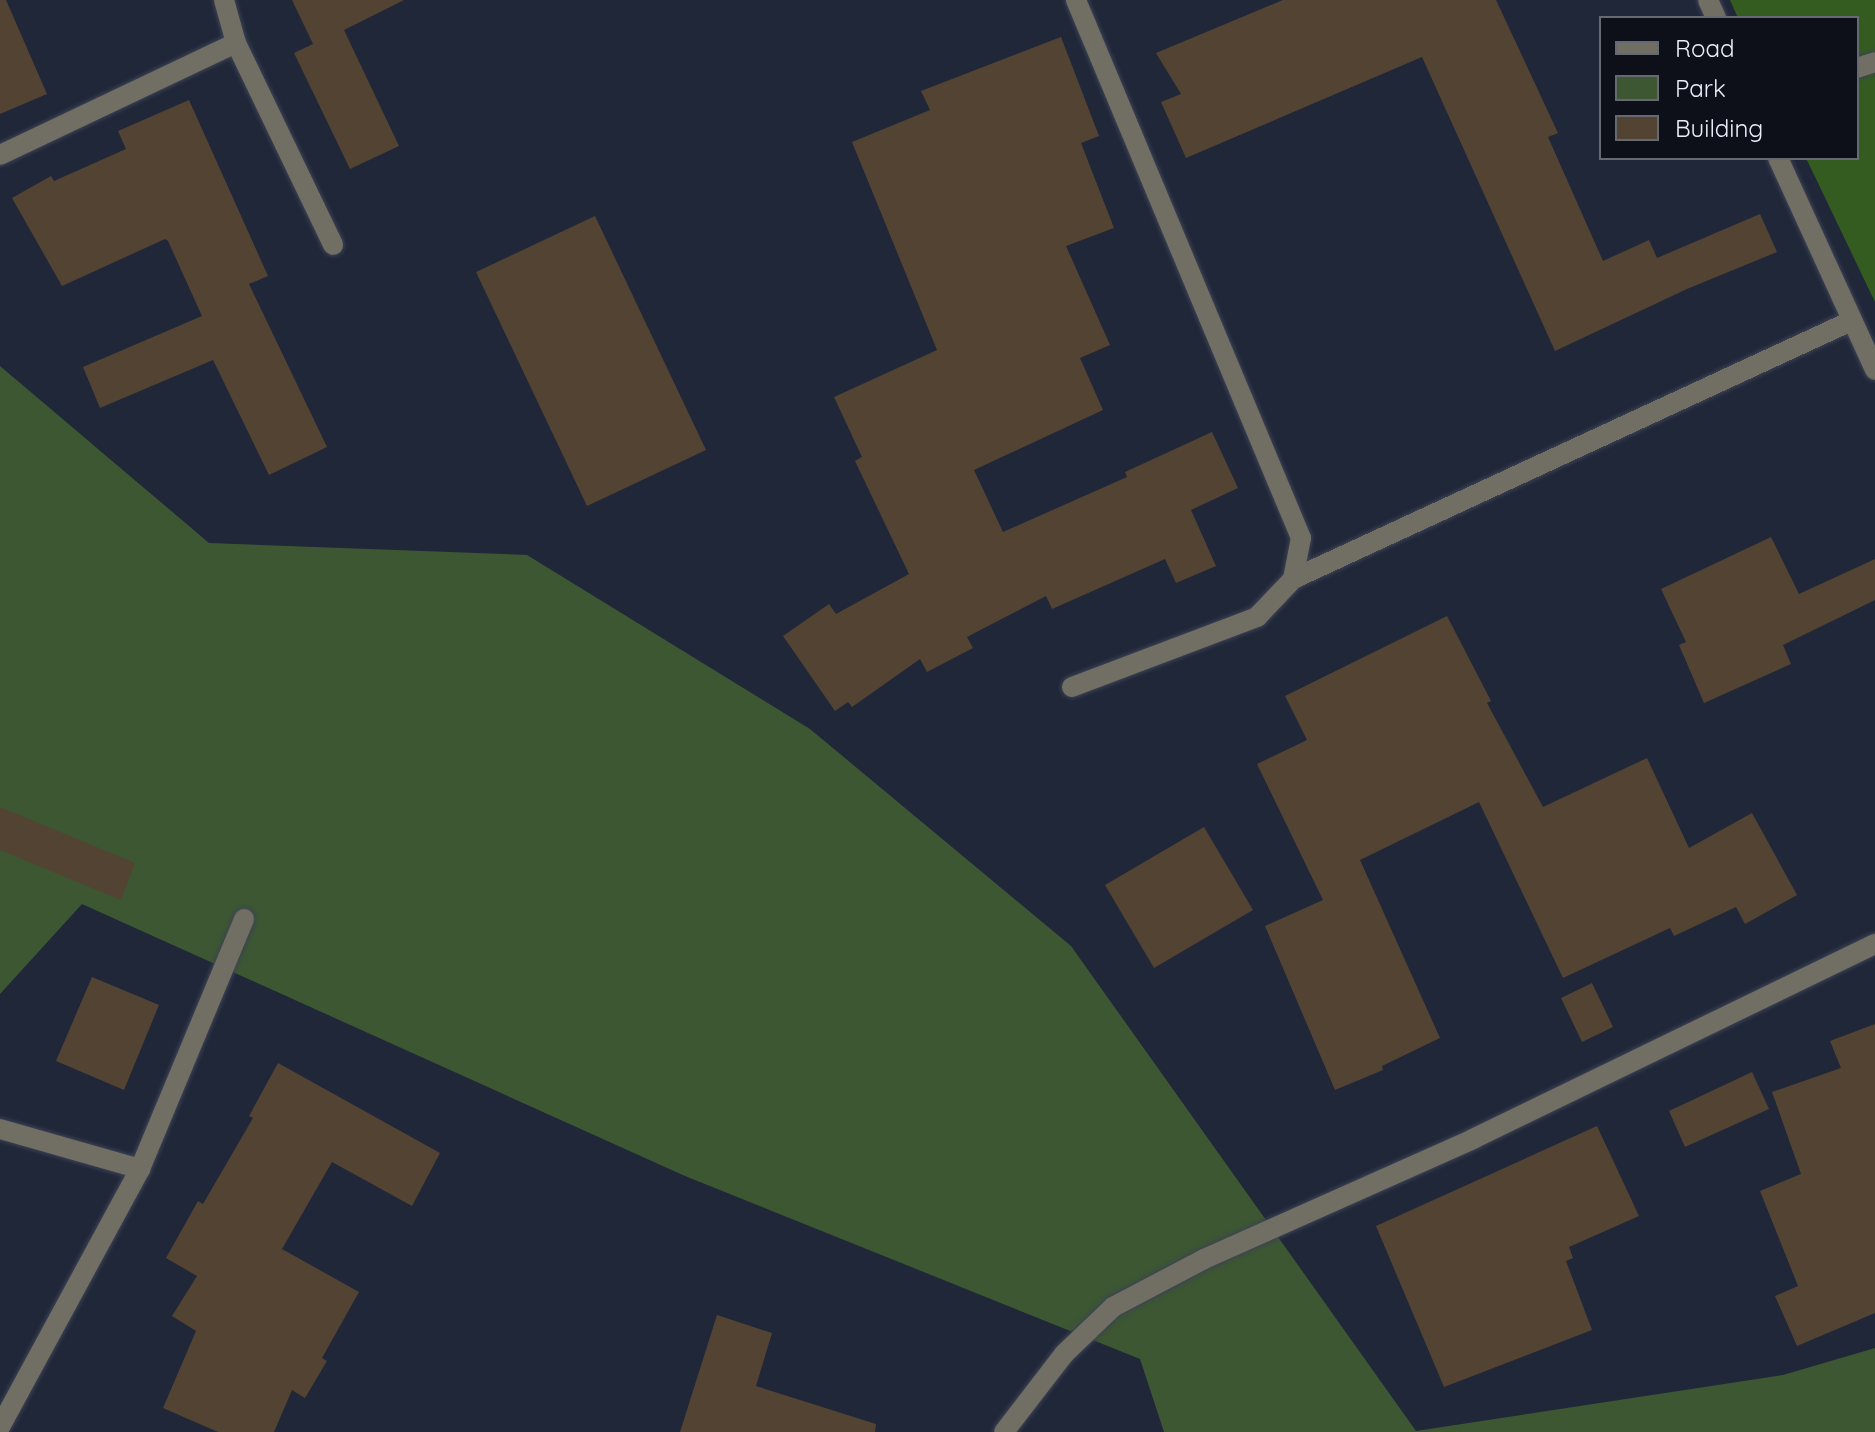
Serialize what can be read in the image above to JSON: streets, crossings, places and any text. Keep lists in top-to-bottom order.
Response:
{
  "legend": ["Road", "Park", "Building"]
}
